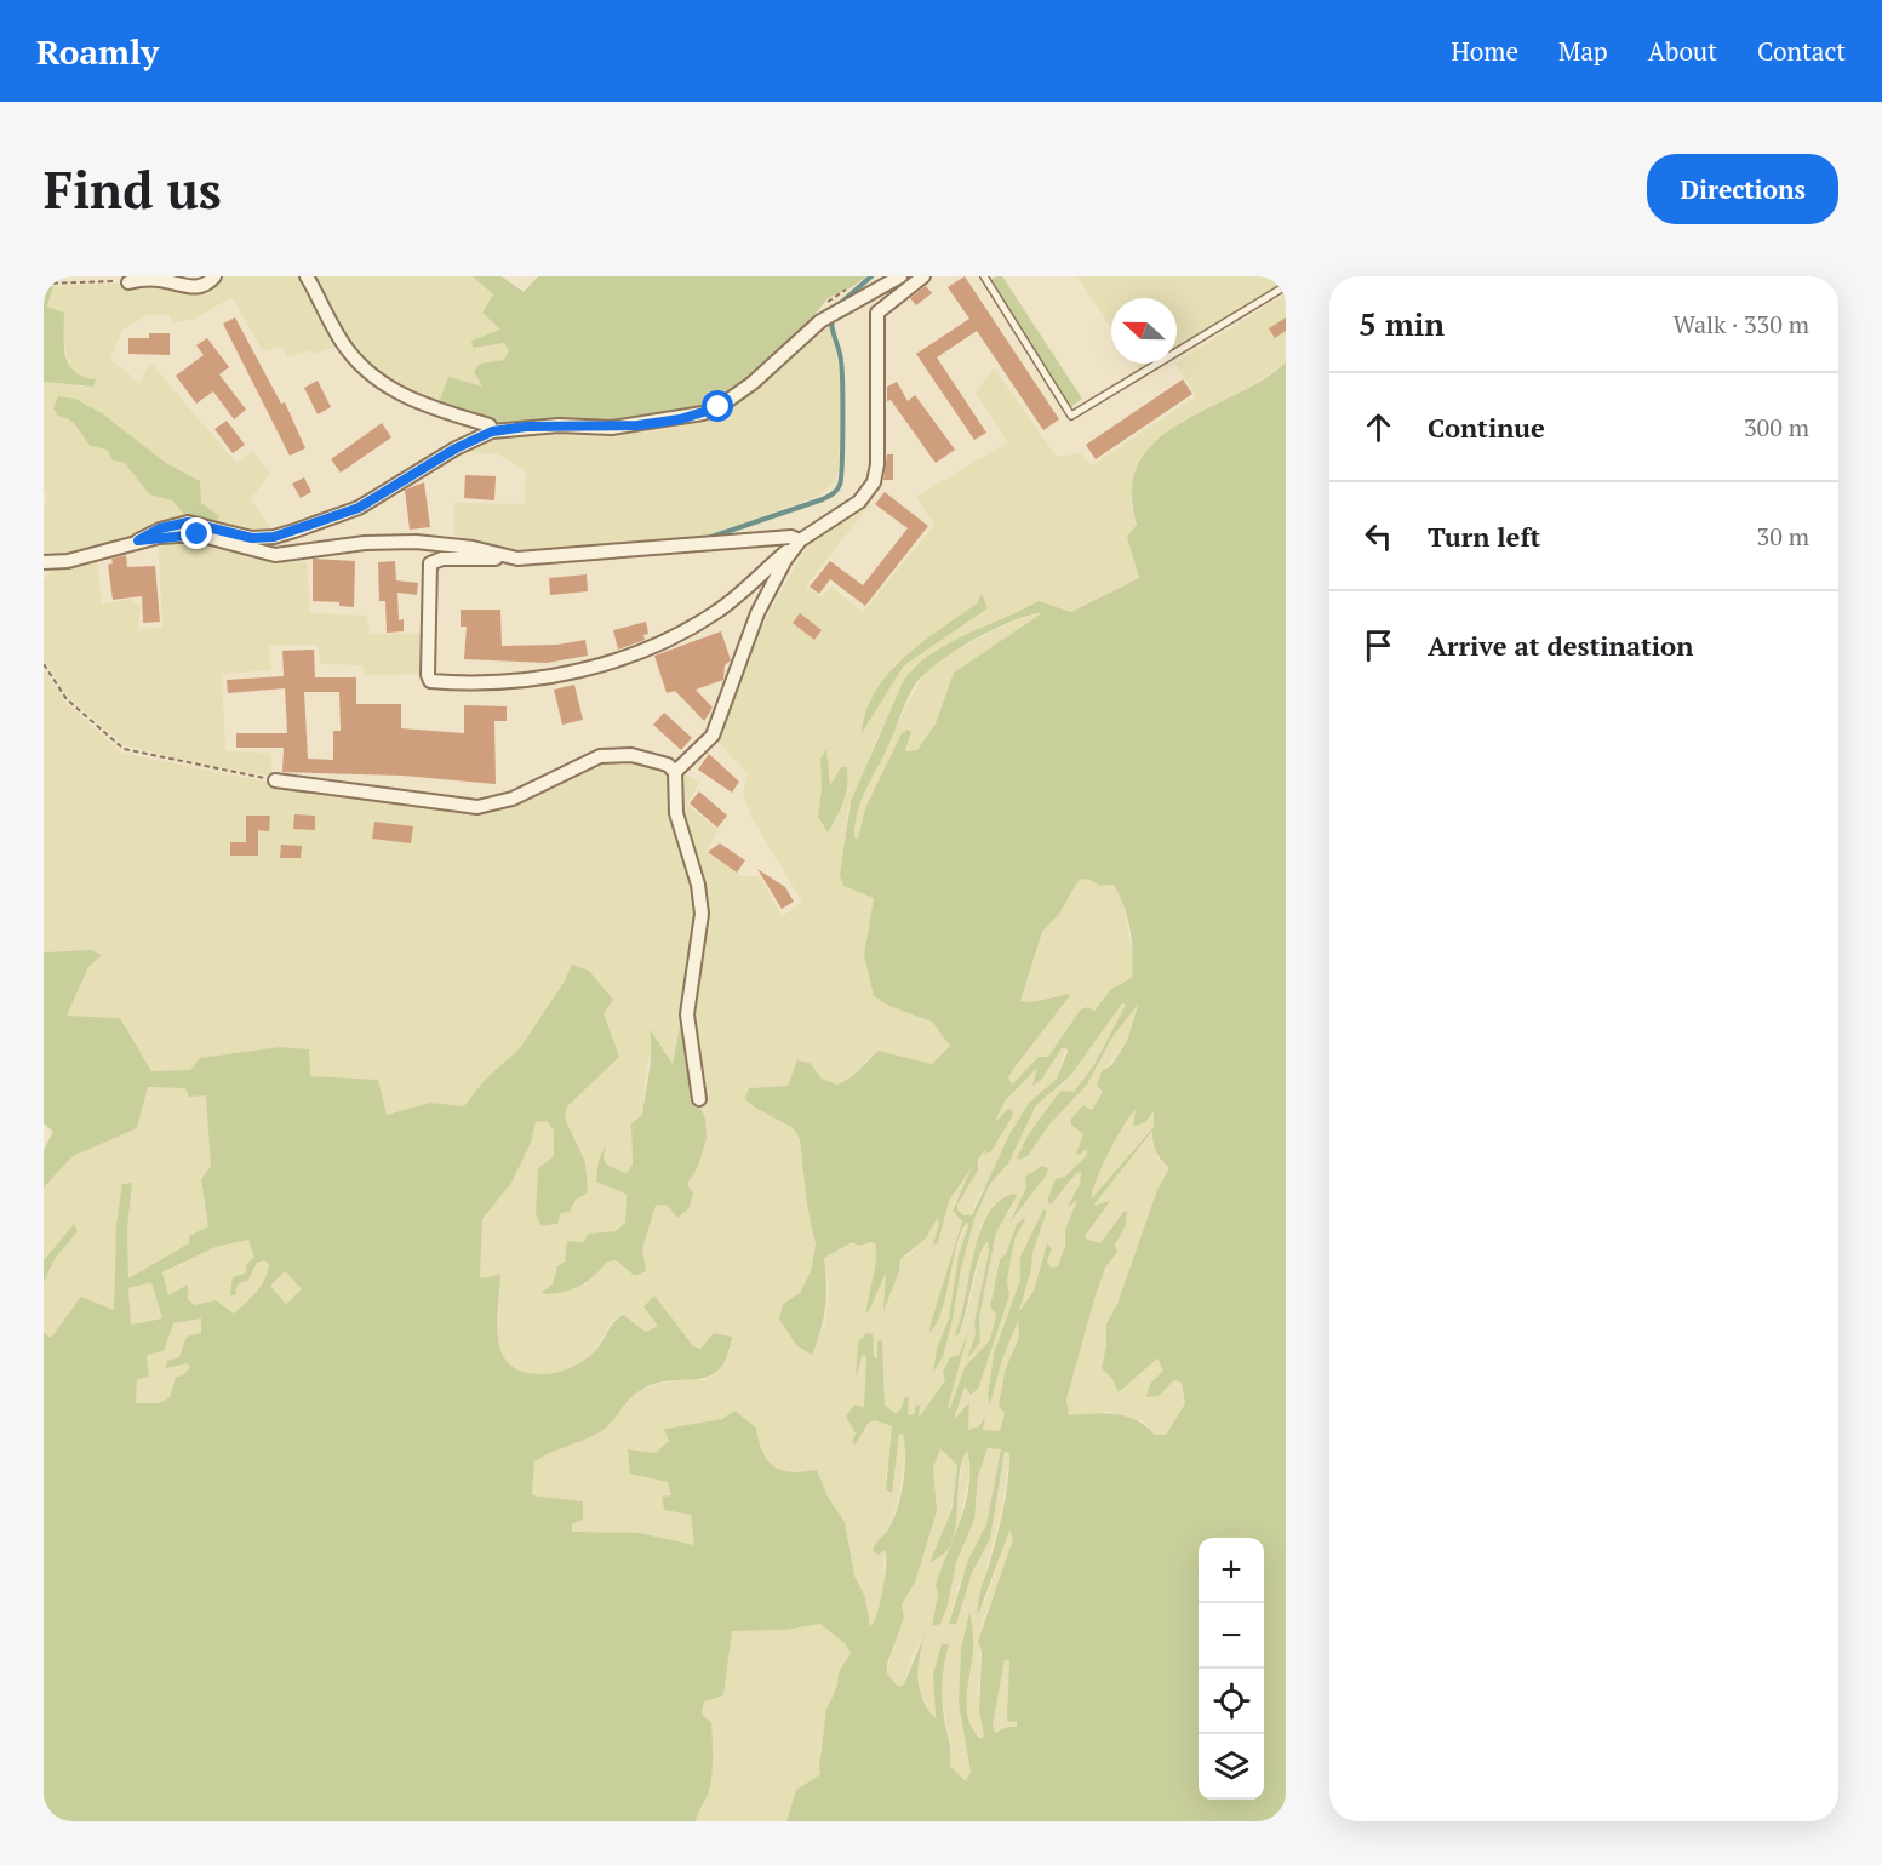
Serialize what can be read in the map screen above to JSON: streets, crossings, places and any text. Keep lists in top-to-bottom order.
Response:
{
  "north": "left",
  "page": {
    "header": "Roamly",
    "nav": [
      "Home",
      "Map",
      "About",
      "Contact"
    ],
    "buttons": "Directions",
    "title": "Find us",
    "heading": ["5 min", "Walk · 330 m"],
    "list": [
      ["Continue", "300 m"],
      ["Turn left", "30 m"],
      "Arrive at destination"
    ],
    "map_buttons": ["+", "−"]
  }
}
